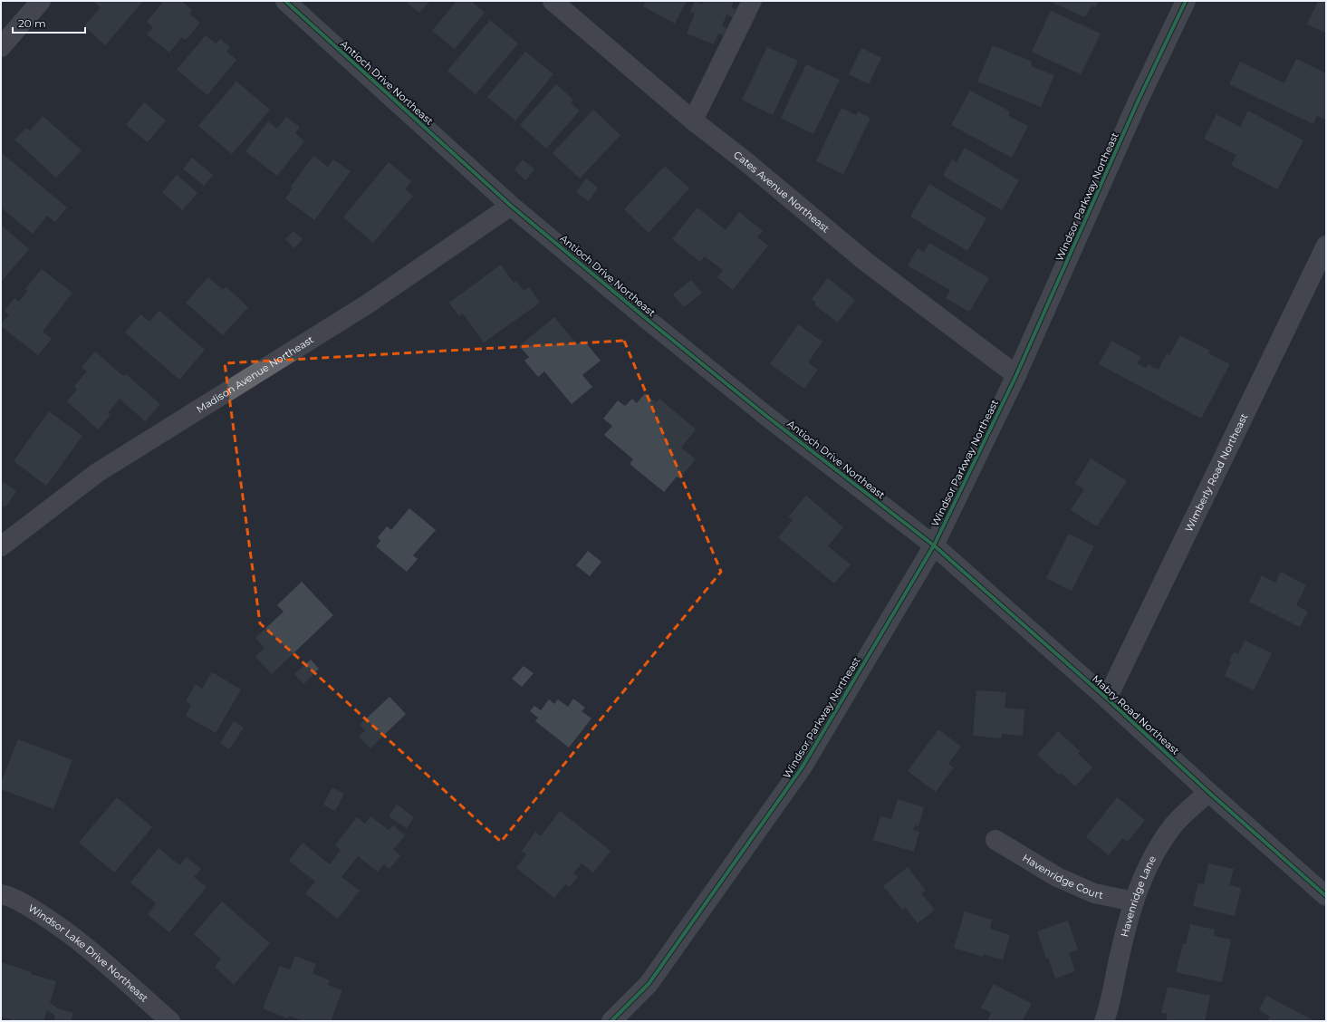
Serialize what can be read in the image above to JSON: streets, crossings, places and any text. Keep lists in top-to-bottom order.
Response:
{
  "streets": {
    "street": [
      "Antioch Drive Northeast",
      "Cates Avenue Northeast",
      "Windsor Parkway Northeast",
      "Madison Avenue Northeast",
      "Wimberly Road Northeast",
      "Mabry Road Northeast",
      "Havenridge Court",
      "Havenridge Lane",
      "Windsor Lake Drive Northeast"
    ]
  },
  "crossings": [
    ["Antioch Drive Northeast", "Windsor Parkway Northeast"],
    ["Antioch Drive Northeast", "Madison Avenue Northeast"],
    ["Antioch Drive Northeast", "Mabry Road Northeast"],
    ["Cates Avenue Northeast", "Windsor Parkway Northeast"],
    ["Windsor Parkway Northeast", "Mabry Road Northeast"],
    ["Wimberly Road Northeast", "Mabry Road Northeast"],
    ["Mabry Road Northeast", "Havenridge Lane"],
    ["Havenridge Court", "Havenridge Lane"]
  ],
  "scale_bar": "20 m"
}
